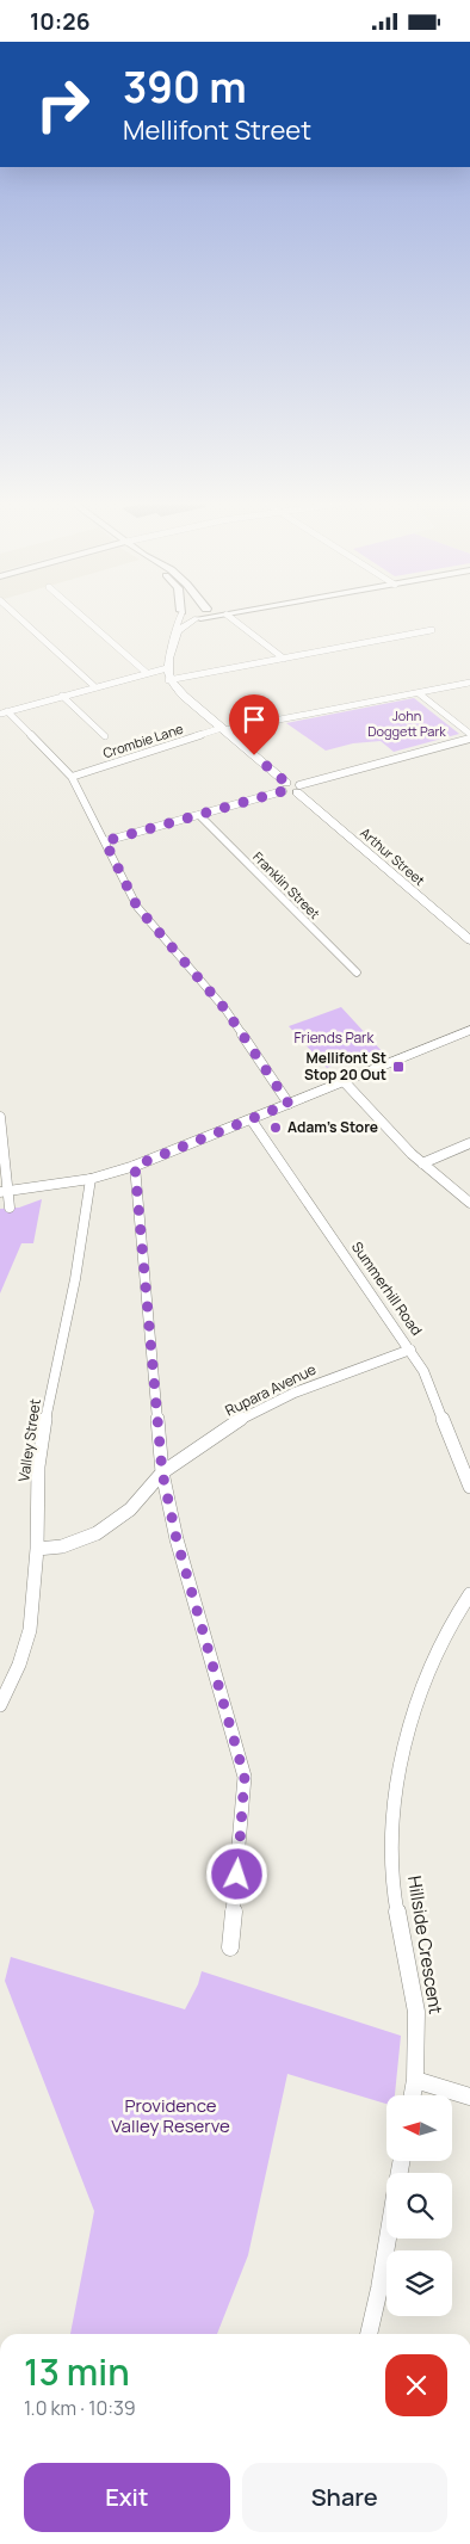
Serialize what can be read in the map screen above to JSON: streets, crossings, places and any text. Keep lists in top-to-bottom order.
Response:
{
  "streets": {
    "street": [
      "Crombie Lane",
      "Arthur Street",
      "Franklin Street",
      "Summerhill Road",
      "Rupara Avenue",
      "Valley Street",
      "Hillside Crescent"
    ]
  },
  "crossings": [
    ["Summerhill Road", "Rupara Avenue"],
    ["Rupara Avenue", "Valley Street"]
  ],
  "parks": ["John Doggett Park", "Friends Park", "Providence Valley Reserve"],
  "places": {
    "transit": ["Mellifont St Stop 20 Out"],
    "other": ["Adam's Store"]
  },
  "north": "left",
  "page": {
    "status": "10:26",
    "turn": ["390 m", "Mellifont Street"],
    "heading": ["13 min", "1.0 km · 10:39"],
    "buttons": ["Exit", "Share"]
  }
}
